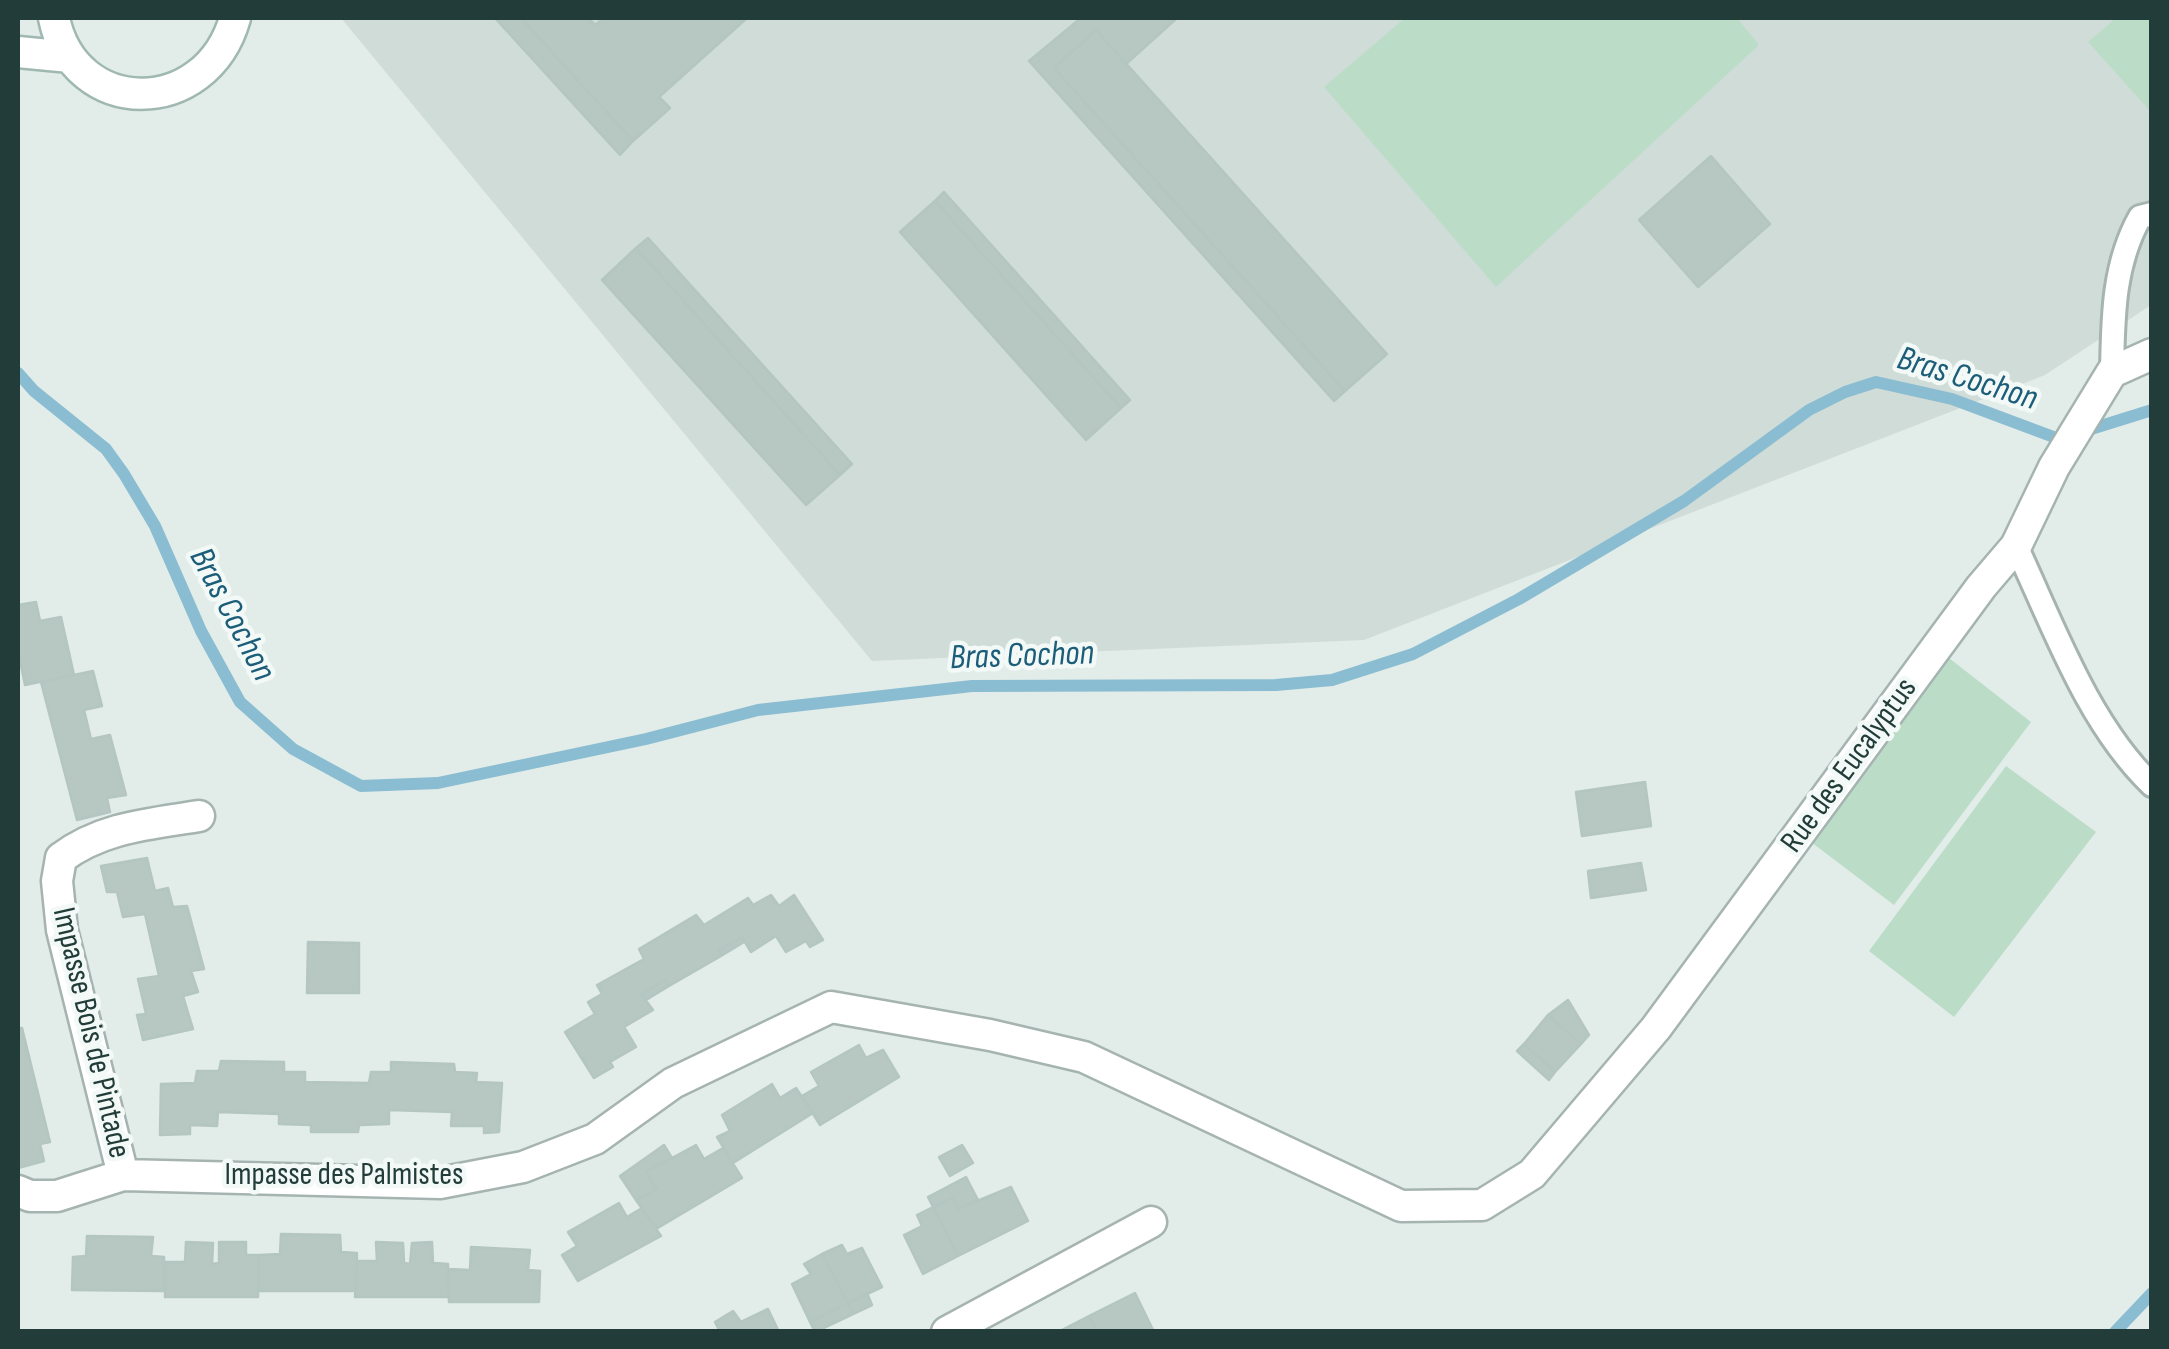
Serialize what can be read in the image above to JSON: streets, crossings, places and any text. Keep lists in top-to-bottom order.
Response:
{
  "streets": {
    "street": ["Rue des Eucalyptus", "Impasse Bois de Pintade", "Impasse des Palmistes"]
  },
  "crossings": [
    ["Rue des Eucalyptus", "Impasse des Palmistes"],
    ["Impasse Bois de Pintade", "Impasse des Palmistes"]
  ],
  "water": ["Bras Cochon"]
}
